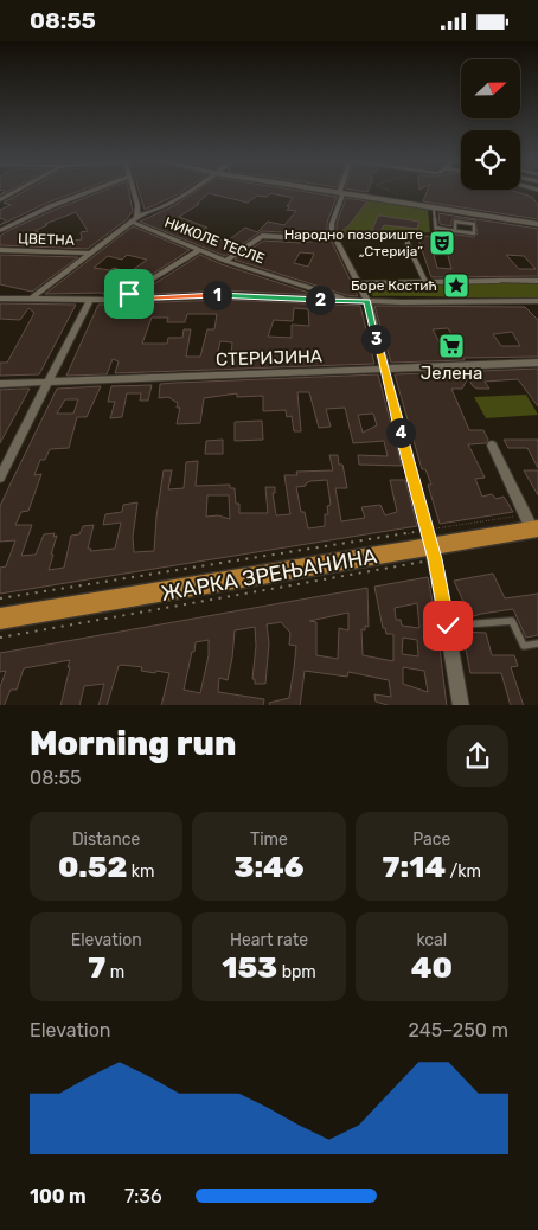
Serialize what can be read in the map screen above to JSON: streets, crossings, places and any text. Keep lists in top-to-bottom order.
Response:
{
  "streets": {
    "main road": ["ЖАРКА ЗРЕЊАНИНА"],
    "street": ["ЦВЕТНА", "НИКОЛЕ ТЕСЛЕ", "СТЕРИЈИНА"]
  },
  "places": {
    "theatre": ["Народно позориште „Стерија”"],
    "place": ["Боре Костић"],
    "supermarket": ["Јелена"]
  },
  "north": "right",
  "page": {
    "status": "08:55",
    "pins": [
      "1",
      "2",
      "3",
      "4"
    ],
    "heading": ["Morning run", "08:55"],
    "stats": [
      ["Distance", "0.52 km"],
      ["Time", "3:46"],
      ["Pace", "7:14 /km"],
      ["Elevation", "7 m"],
      ["Heart rate", "153 bpm"],
      ["kcal", "40"]
    ],
    "chart": ["Elevation", "245–250 m"],
    "list": [
      {
        "name": "100 m",
        "note": "7:36"
      }
    ]
  }
}
